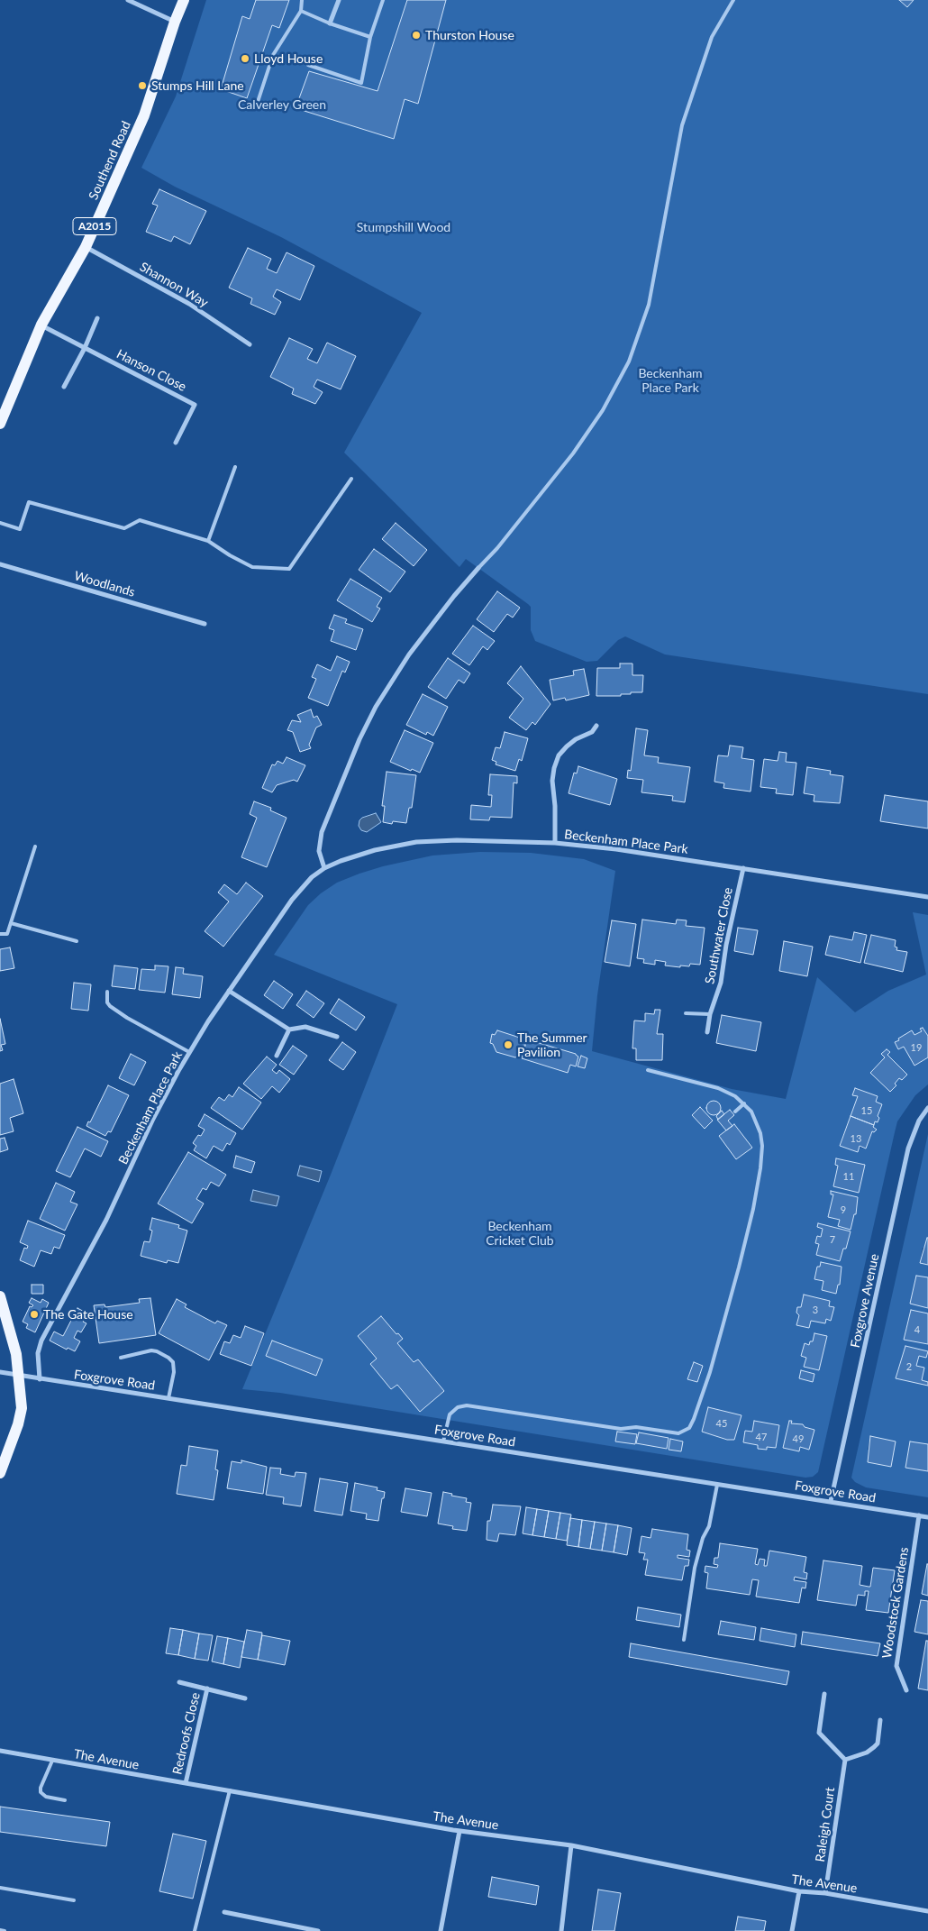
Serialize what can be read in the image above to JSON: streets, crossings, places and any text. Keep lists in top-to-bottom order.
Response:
{
  "streets": {
    "main road": ["Southend Road", "A2015"],
    "street": [
      "Shannon Way",
      "Hanson Close",
      "Woodlands",
      "Beckenham Place Park",
      "Southwater Close",
      "Foxgrove Avenue",
      "Foxgrove Road",
      "Woodstock Gardens",
      "Redroofs Close",
      "The Avenue",
      "Raleigh Court"
    ]
  },
  "crossings": [
    ["Southend Road", "Shannon Way"],
    ["Southend Road", "Hanson Close"],
    ["Beckenham Place Park", "Southwater Close"],
    ["Beckenham Place Park", "Foxgrove Road"],
    ["Foxgrove Avenue", "Foxgrove Road"],
    ["Foxgrove Road", "Woodstock Gardens"],
    ["Redroofs Close", "The Avenue"],
    ["The Avenue", "Raleigh Court"]
  ],
  "parks": [
    "Calverley Green",
    "Stumpshill Wood",
    "Beckenham Place Park",
    "Beckenham Cricket Club"
  ],
  "places": [
    "Thurston House",
    "Lloyd House",
    "Stumps Hill Lane",
    "The Summer Pavilion",
    "The Gate House"
  ],
  "house_numbers": [
    "19",
    "15",
    "13",
    "11",
    "9",
    "7",
    "3",
    "4",
    "2",
    "45",
    "47",
    "49"
  ]
}
